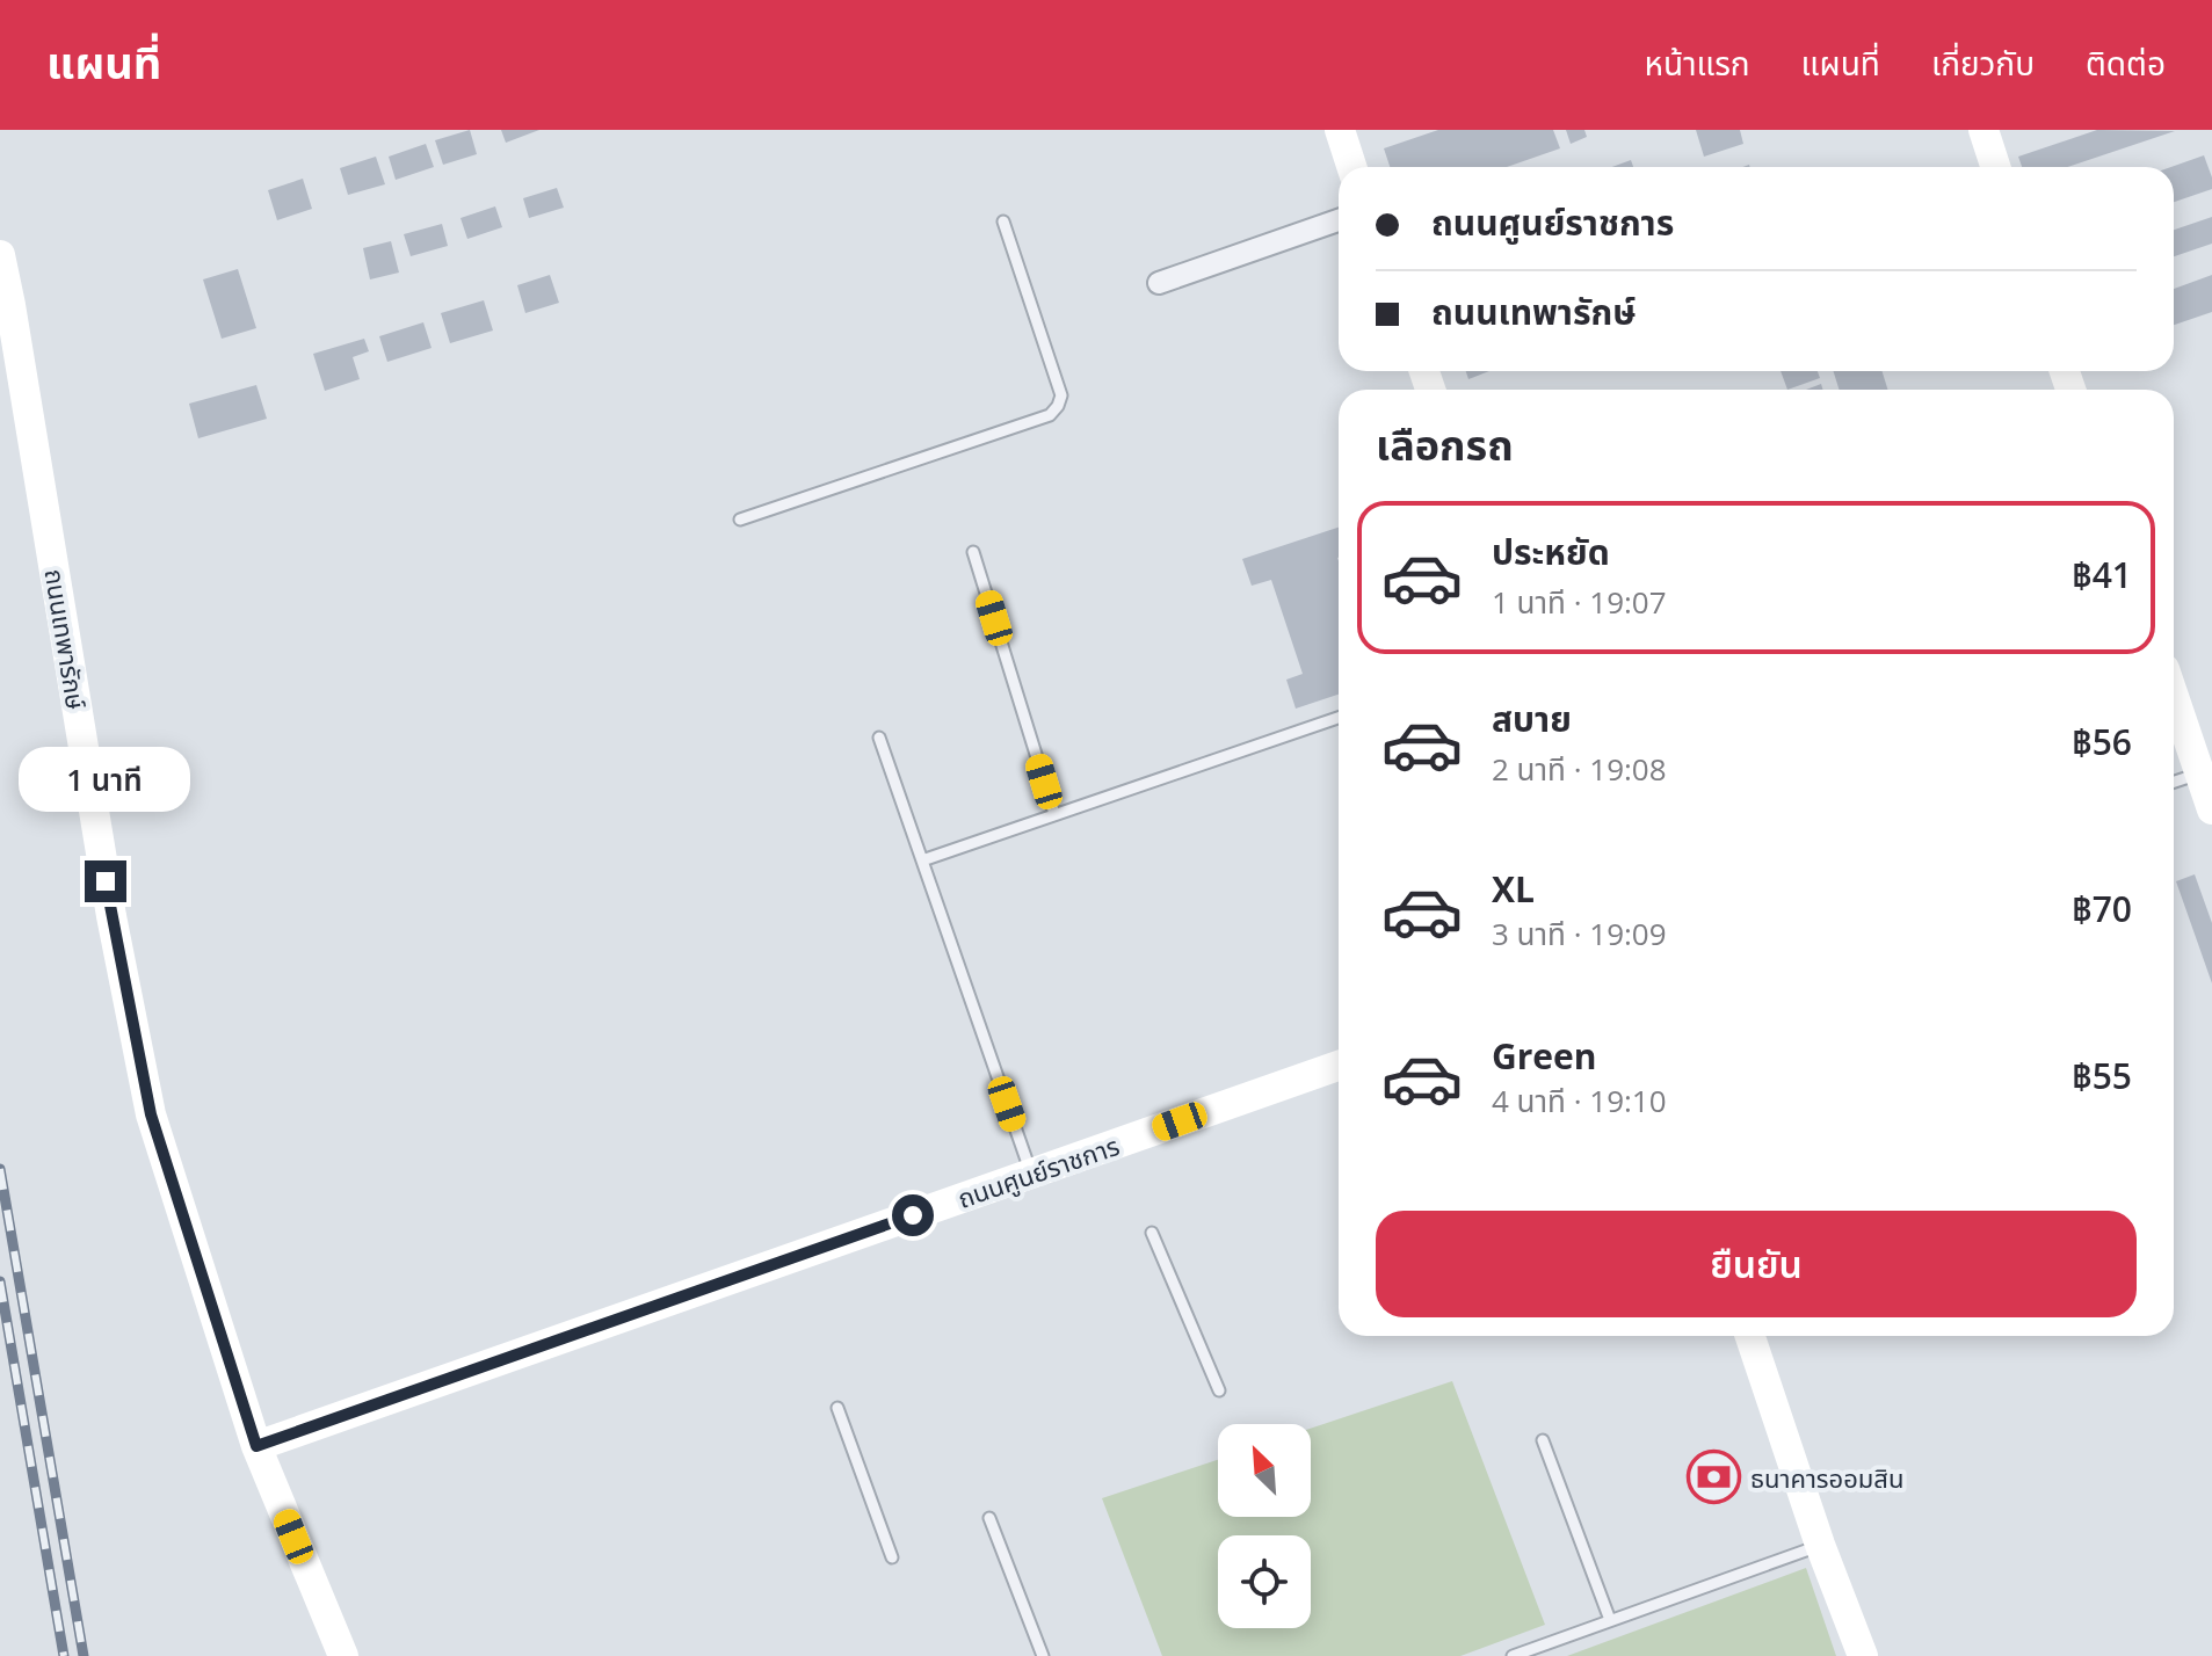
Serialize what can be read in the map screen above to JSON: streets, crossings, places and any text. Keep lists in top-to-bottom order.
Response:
{
  "streets": {
    "street": ["ถนนเทพารักษ์", "ถนนศูนย์ราชการ"]
  },
  "crossings": [
    ["ถนนเทพารักษ์", "ถนนศูนย์ราชการ"]
  ],
  "places": {
    "bank": ["ธนาคารออมสิน"]
  },
  "north": "top left",
  "page": {
    "header": "แผนที่",
    "nav": [
      "หน้าแรก",
      "แผนที่",
      "เกี่ยวกับ",
      "ติดต่อ"
    ],
    "banner": ["ถนนศูนย์ราชการ", "ถนนเทพารักษ์"],
    "heading": "เลือกรถ",
    "list": [
      {
        "name": "ประหยัด",
        "note": "1 นาที · 19:07",
        "value": "฿41"
      },
      {
        "name": "สบาย",
        "note": "2 นาที · 19:08",
        "value": "฿56"
      },
      {
        "name": "XL",
        "note": "3 นาที · 19:09",
        "value": "฿70"
      },
      {
        "name": "Green",
        "note": "4 นาที · 19:10",
        "value": "฿55"
      }
    ],
    "bubble": "1 นาที",
    "buttons": "ยืนยัน"
  }
}
